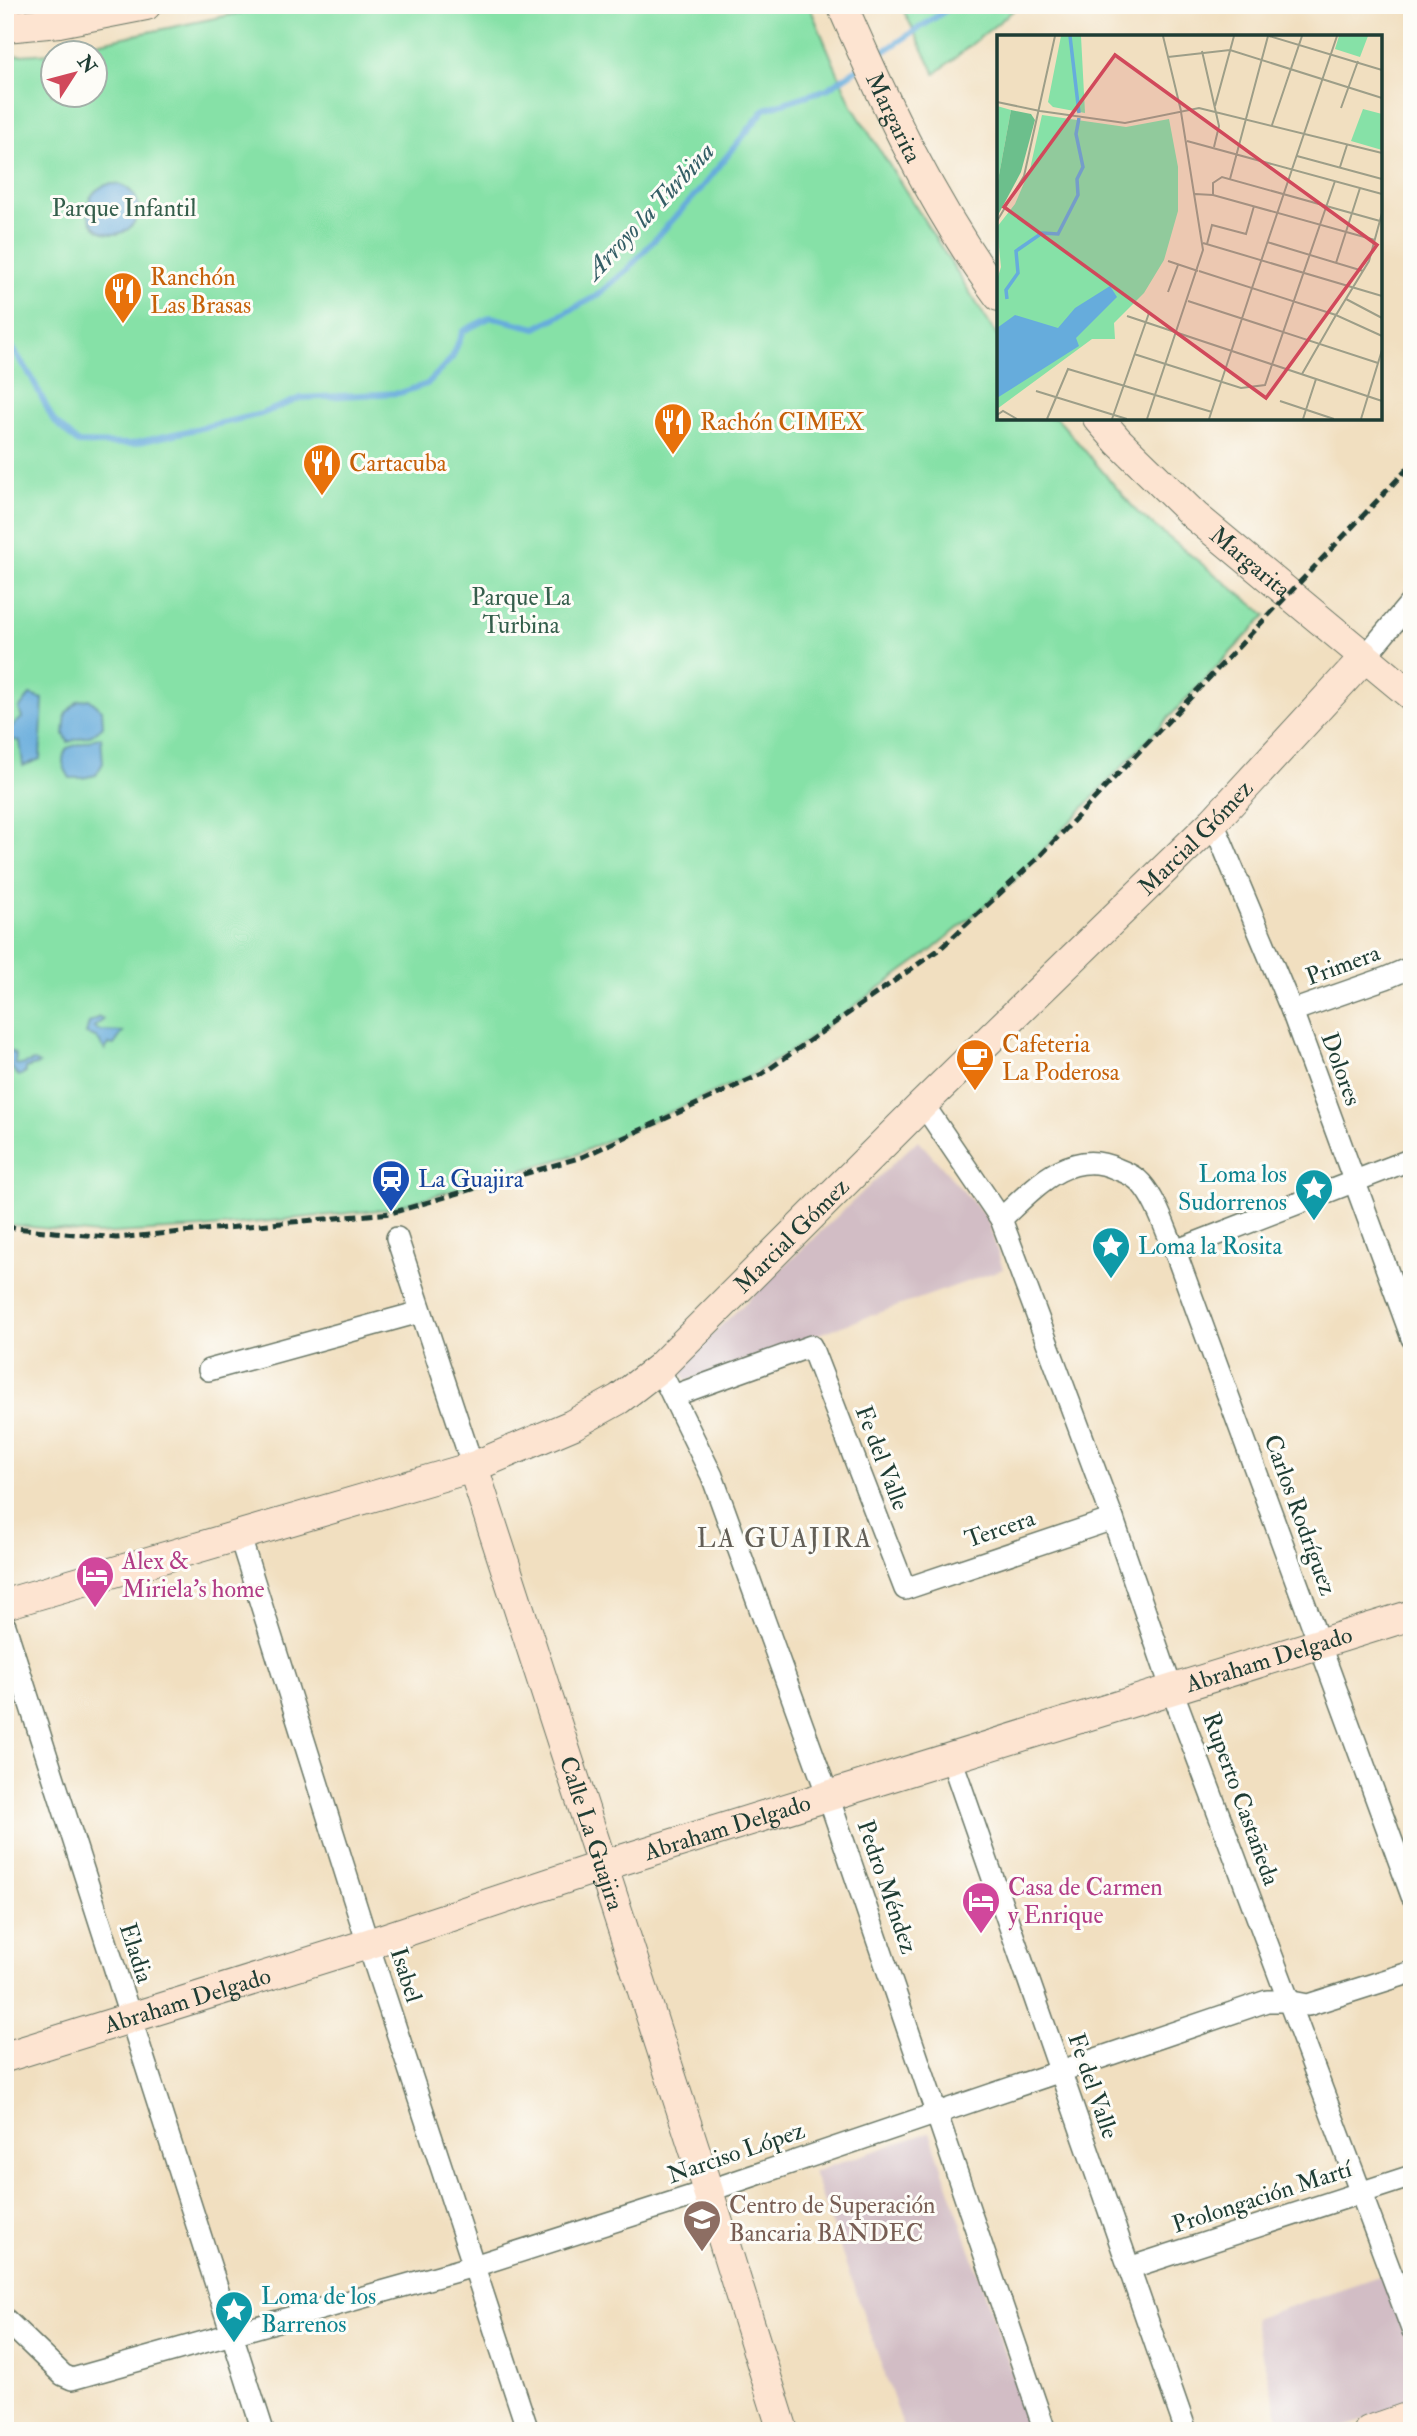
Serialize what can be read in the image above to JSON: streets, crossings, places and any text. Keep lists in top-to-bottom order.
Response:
{
  "streets": {
    "main road": [
      "Margarita",
      "Marcial Gómez",
      "Abraham Delgado",
      "Calle La Guajira"
    ],
    "street": [
      "Primera",
      "Dolores",
      "Fe del Valle",
      "Carlos Rodríguez",
      "Tercera",
      "Ruperto Castañeda",
      "Pedro Méndez",
      "Eladia",
      "Isabel",
      "Narciso López",
      "Prolongación Martí"
    ]
  },
  "crossings": [
    ["Margarita", "Marcial Gómez"],
    ["Marcial Gómez", "Dolores"],
    ["Marcial Gómez", "Ruperto Castañeda"],
    ["Marcial Gómez", "Calle La Guajira"],
    ["Marcial Gómez", "Pedro Méndez"],
    ["Marcial Gómez", "Isabel"],
    ["Primera", "Dolores"],
    ["Fe del Valle", "Tercera"],
    ["Fe del Valle", "Abraham Delgado"],
    ["Fe del Valle", "Pedro Méndez"],
    ["Fe del Valle", "Narciso López"],
    ["Fe del Valle", "Prolongación Martí"],
    ["Carlos Rodríguez", "Abraham Delgado"],
    ["Carlos Rodríguez", "Ruperto Castañeda"],
    ["Tercera", "Ruperto Castañeda"],
    ["Abraham Delgado", "Ruperto Castañeda"],
    ["Abraham Delgado", "Calle La Guajira"],
    ["Abraham Delgado", "Pedro Méndez"],
    ["Abraham Delgado", "Eladia"],
    ["Abraham Delgado", "Isabel"],
    ["Ruperto Castañeda", "Narciso López"],
    ["Ruperto Castañeda", "Prolongación Martí"],
    ["Calle La Guajira", "Narciso López"],
    ["Pedro Méndez", "Narciso López"],
    ["Eladia", "Narciso López"],
    ["Isabel", "Narciso López"]
  ],
  "districts": ["LA GUAJIRA"],
  "water": ["Arroyo la Turbina"],
  "parks": ["Parque Infantil", "Parque La Turbina"],
  "places": {
    "restaurant": ["Ranchón Las Brasas", "Rachón CIMEX", "Cartacuba"],
    "cafe": ["Cafeteria La Poderosa"],
    "station": ["La Guajira"],
    "place": ["Loma los Sudorrenos", "Loma la Rosita", "Loma de los Barrenos"],
    "hotel": ["Alex & Miriela’s home", "Casa de Carmen y Enrique"],
    "school or university": ["Centro de Superación Bancaria BANDEC"]
  },
  "north": "top right"
}
